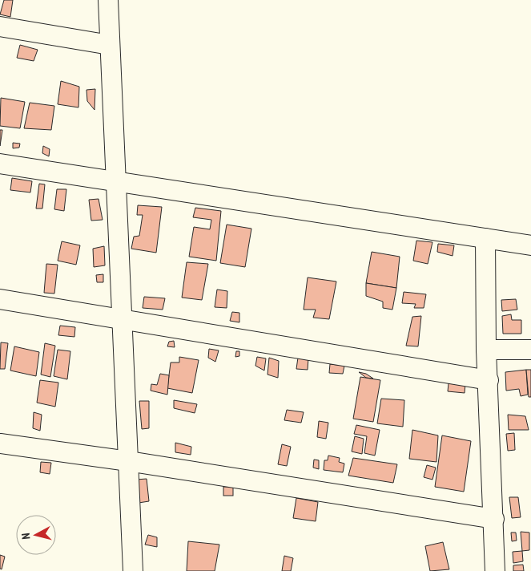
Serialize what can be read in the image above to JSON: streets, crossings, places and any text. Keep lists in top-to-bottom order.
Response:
{
  "north": "left"
}
